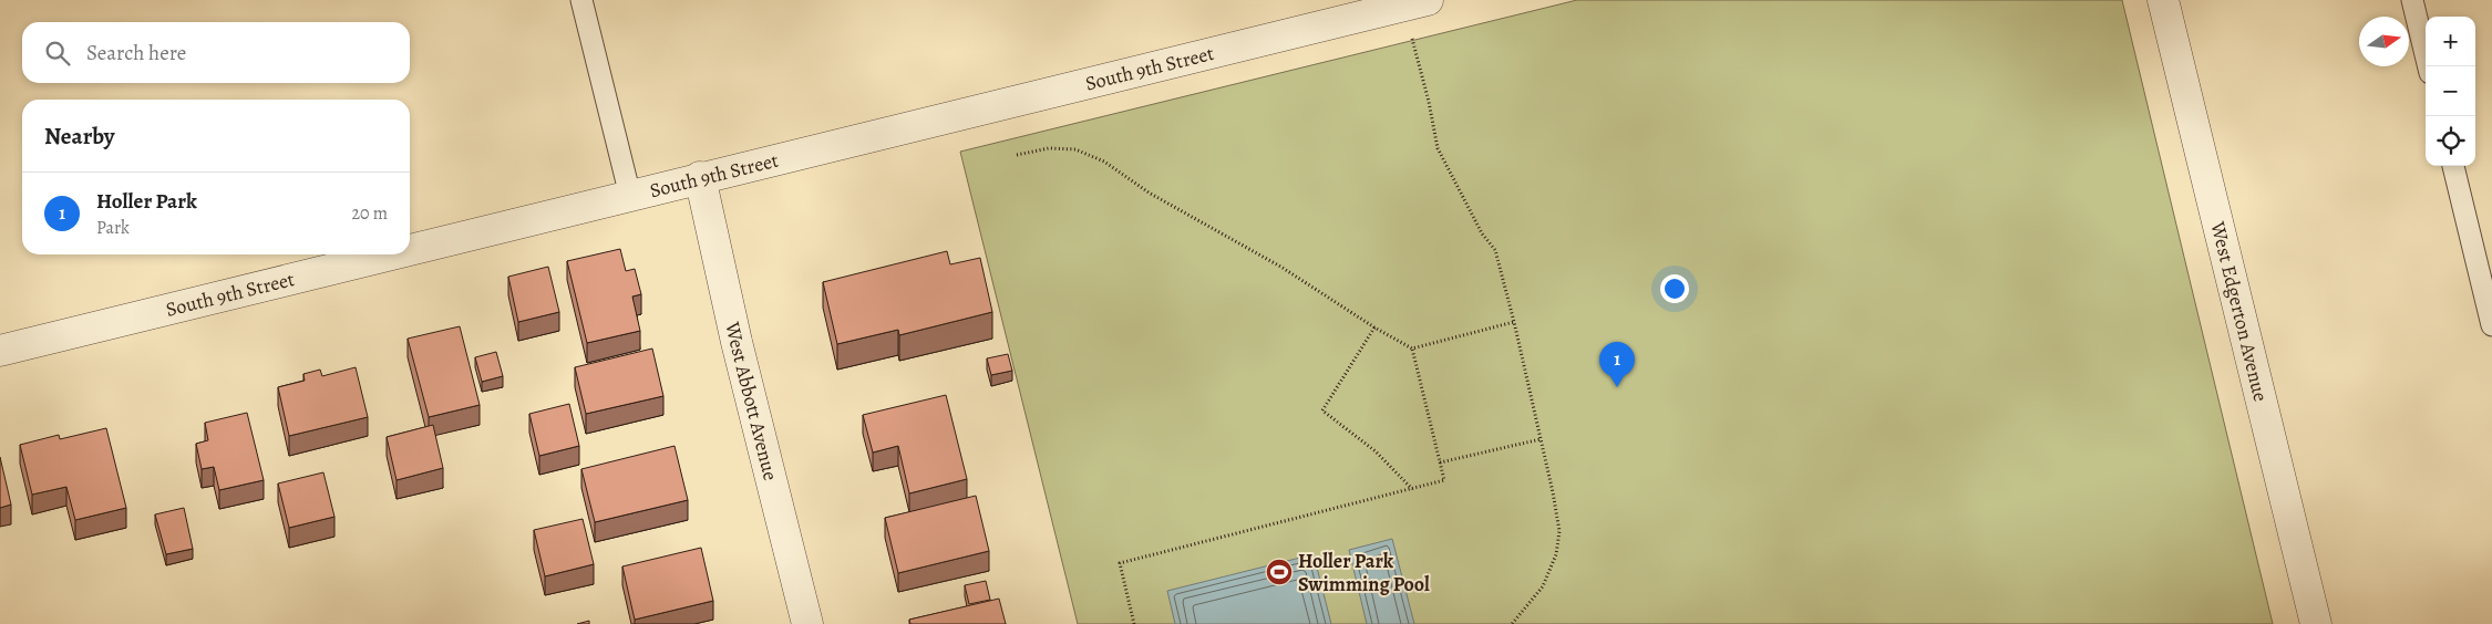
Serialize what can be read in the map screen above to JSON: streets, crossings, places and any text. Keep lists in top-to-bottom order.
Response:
{
  "streets": {
    "street": ["South 9th Street", "West Edgerton Avenue", "West Abbott Avenue"]
  },
  "crossings": [
    ["South 9th Street", "West Abbott Avenue"]
  ],
  "places": {
    "sports": ["Holler Park Swimming Pool"]
  },
  "north": "right",
  "page": {
    "map_buttons": ["+", "−"],
    "search": "Search here",
    "heading": "Nearby",
    "list": [
      {
        "mark": "1",
        "name": "Holler Park",
        "note": "Park",
        "value": "20 m"
      }
    ],
    "pins": "1"
  }
}
